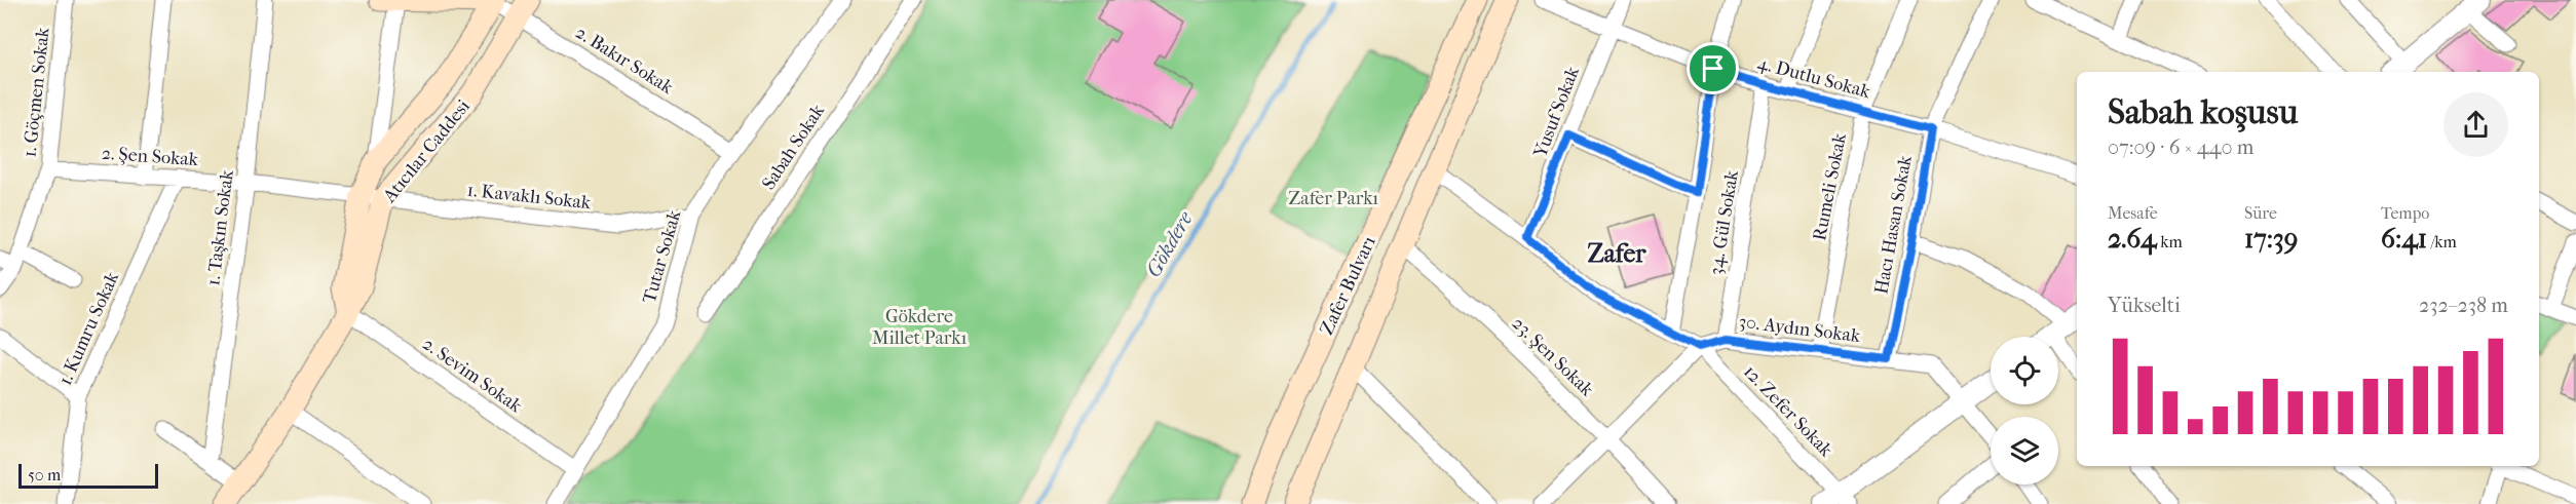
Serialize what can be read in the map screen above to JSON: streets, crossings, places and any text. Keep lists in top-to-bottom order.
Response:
{
  "streets": {
    "main road": ["Atıcılar Caddesi", "Zafer Bulvarı"],
    "street": [
      "2. Bakır Sokak",
      "4. Dutlu Sokak",
      "1. Göçmen Sokak",
      "Yusuf Sokak",
      "Sabah Sokak",
      "2. Şen Sokak",
      "Rumeli Sokak",
      "1. Kavaklı Sokak",
      "34. Gül Sokak",
      "Hacı Hasan Sokak",
      "1. Taşkın Sokak",
      "Tutar Sokak",
      "1. Kumru Sokak",
      "30. Aydın Sokak",
      "23. Şen Sokak",
      "2. Sevim Sokak",
      "12. Zefer Sokak"
    ]
  },
  "crossings": [
    ["2. Bakır Sokak", "Atıcılar Caddesi"],
    ["2. Bakır Sokak", "Tutar Sokak"],
    ["4. Dutlu Sokak", "Yusuf Sokak"],
    ["4. Dutlu Sokak", "Rumeli Sokak"],
    ["4. Dutlu Sokak", "34. Gül Sokak"],
    ["4. Dutlu Sokak", "Hacı Hasan Sokak"],
    ["1. Göçmen Sokak", "2. Şen Sokak"],
    ["Yusuf Sokak", "12. Zefer Sokak"],
    ["Atıcılar Caddesi", "2. Şen Sokak"],
    ["Atıcılar Caddesi", "1. Kavaklı Sokak"],
    ["Atıcılar Caddesi", "2. Sevim Sokak"],
    ["2. Şen Sokak", "1. Kavaklı Sokak"],
    ["2. Şen Sokak", "1. Taşkın Sokak"],
    ["2. Şen Sokak", "1. Kumru Sokak"],
    ["Rumeli Sokak", "30. Aydın Sokak"],
    ["1. Kavaklı Sokak", "Tutar Sokak"],
    ["34. Gül Sokak", "30. Aydın Sokak"],
    ["Hacı Hasan Sokak", "30. Aydın Sokak"],
    ["Tutar Sokak", "2. Sevim Sokak"],
    ["Zafer Bulvarı", "23. Şen Sokak"],
    ["Zafer Bulvarı", "12. Zefer Sokak"]
  ],
  "districts": ["Zafer"],
  "water": ["Gökdere"],
  "parks": ["Zafer Parkı", "Gökdere Millet Parkı"],
  "scale_bar": "50 m",
  "page": {
    "heading": ["Sabah koşusu", "07:09 · 6 × 440 m"],
    "stats": [
      ["Mesafe", "2.64 km"],
      ["Süre", "17:39"],
      ["Tempo", "6:41 /km"]
    ],
    "chart": ["Yükselti", "232–238 m"],
    "scale": "50 m"
  }
}
